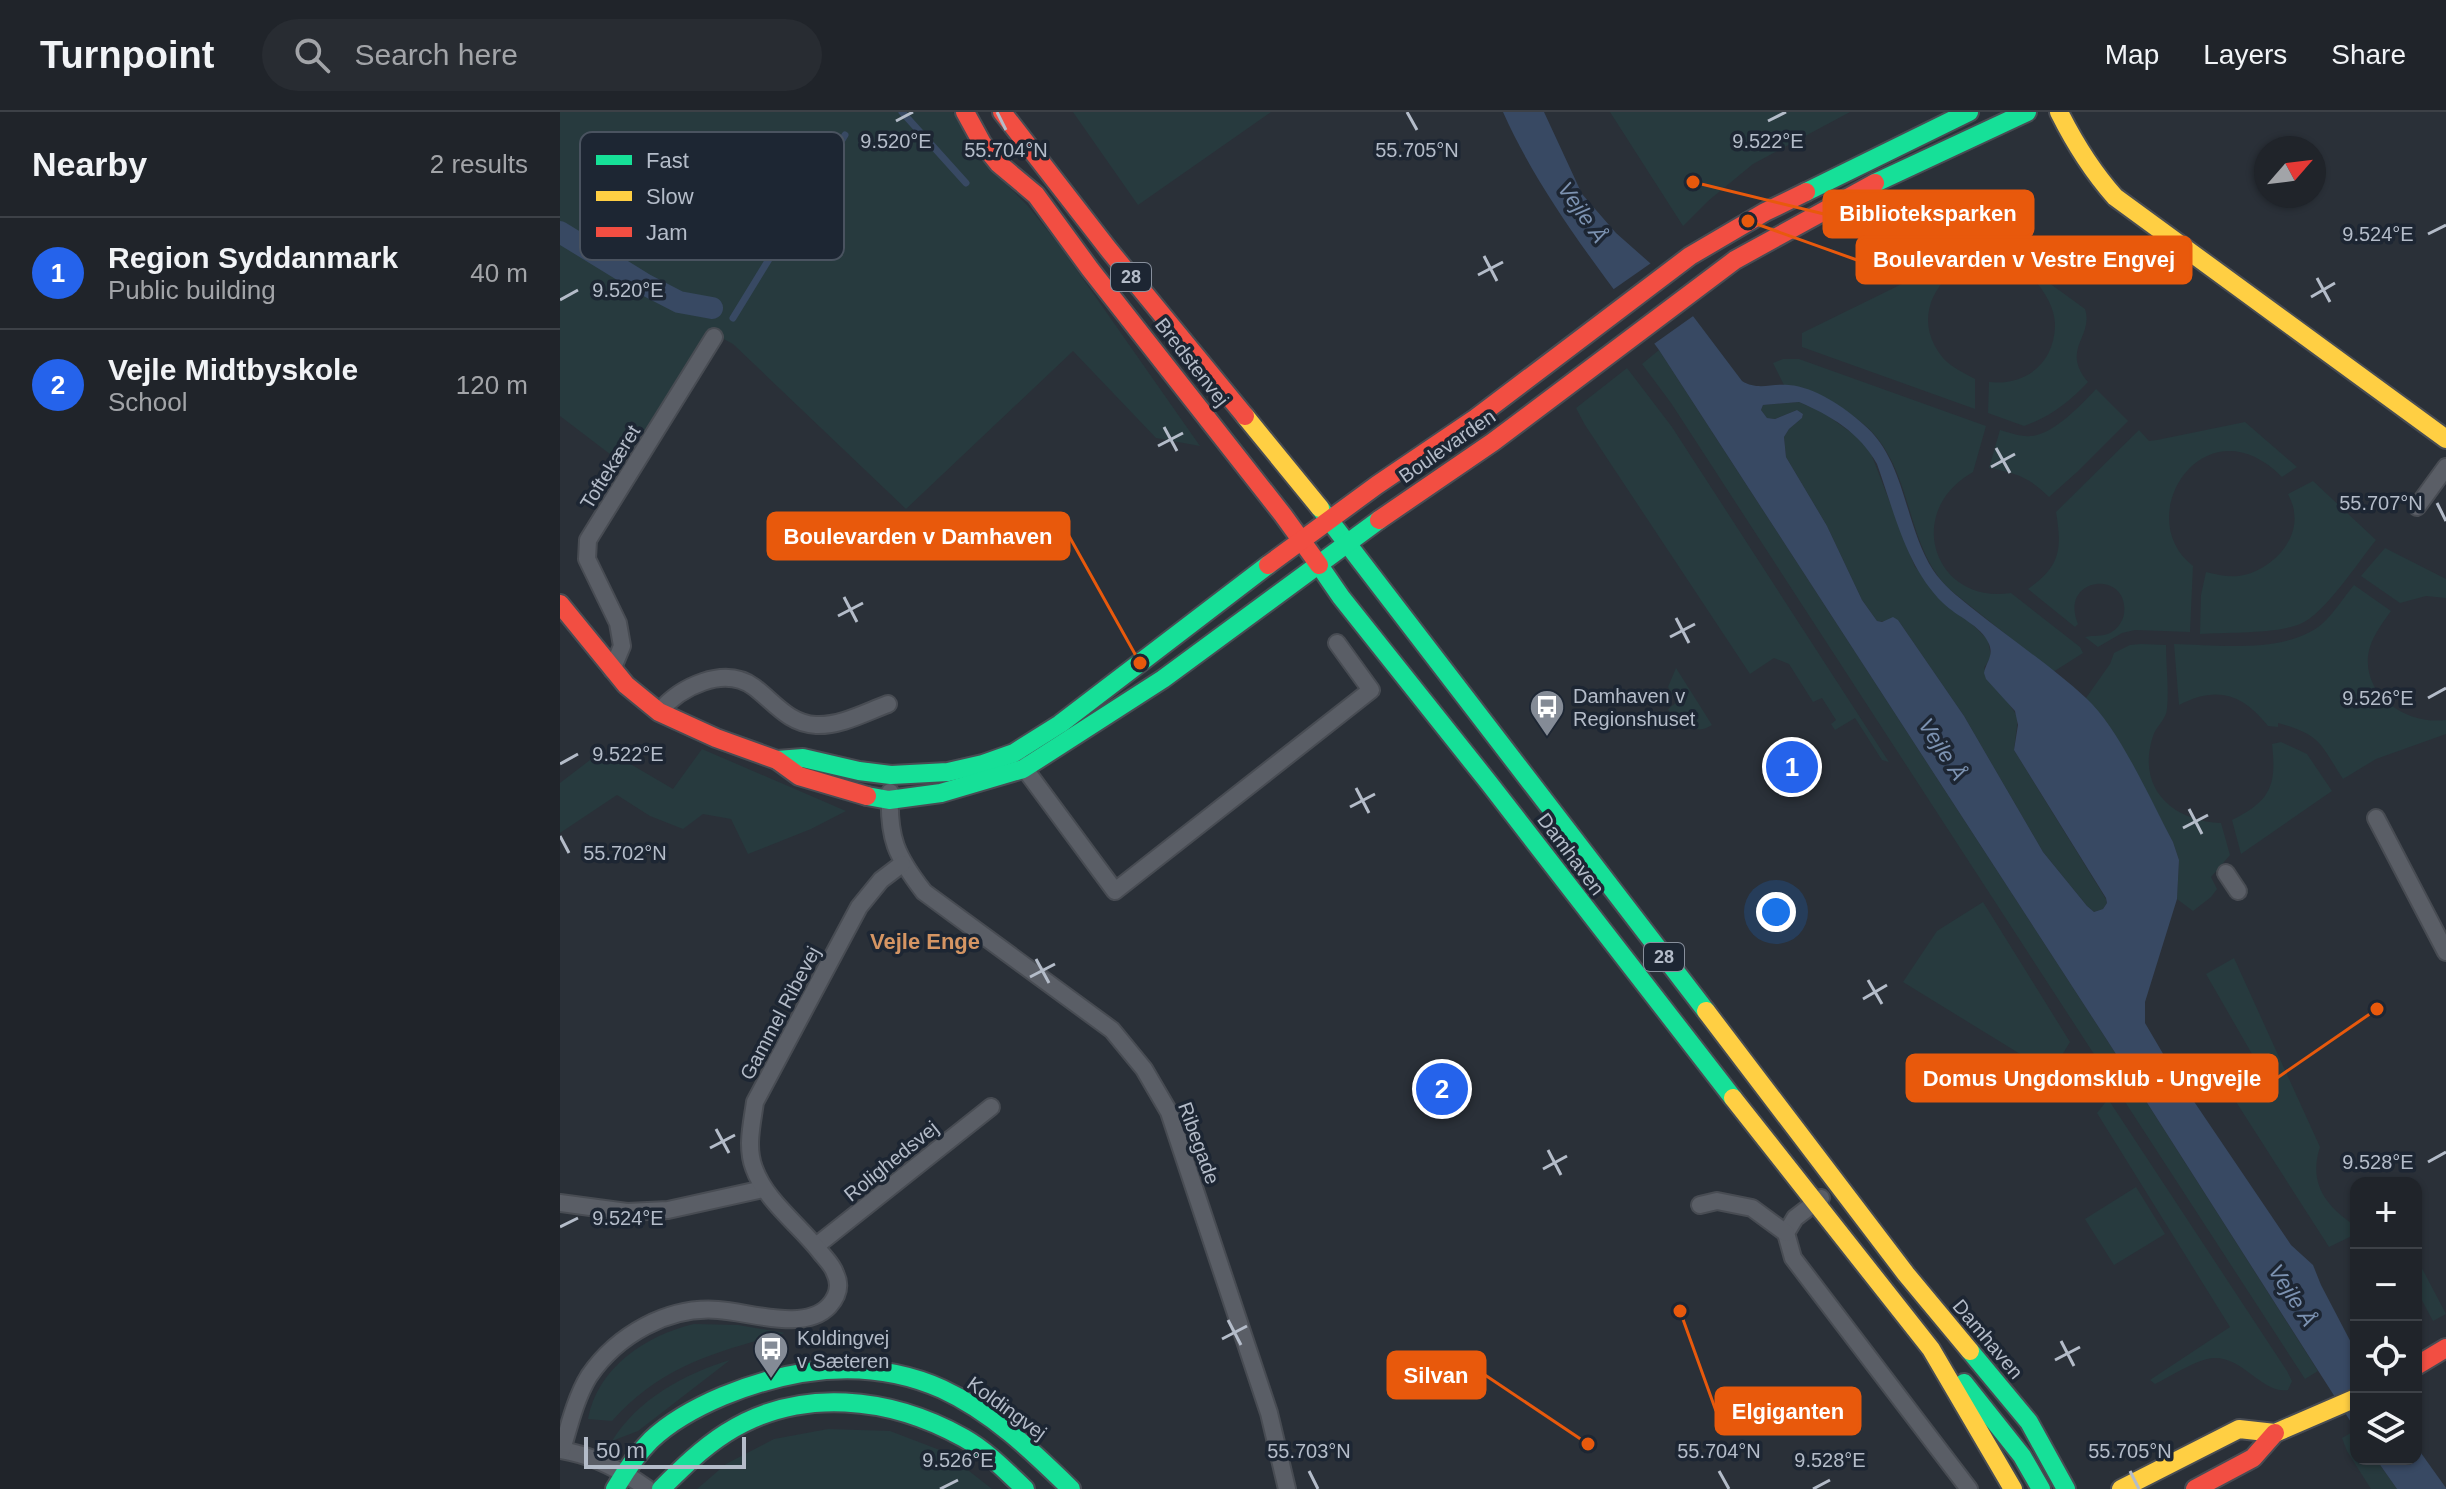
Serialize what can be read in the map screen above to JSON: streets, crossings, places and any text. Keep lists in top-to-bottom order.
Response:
{
  "streets": {
    "main road": [
      "28",
      "Bredstenvej",
      "Boulevarden",
      "Damhaven",
      "Koldingvej"
    ],
    "street": [
      "Toftekæret",
      "Gammel Ribevej",
      "Ribegade",
      "Rolighedsvej"
    ]
  },
  "crossings": [
    ["Bredstenvej", "Boulevarden"],
    ["Bredstenvej", "Damhaven"],
    ["Boulevarden", "Damhaven"],
    ["Boulevarden", "Ribegade"],
    ["Gammel Ribevej", "Ribegade"],
    ["Gammel Ribevej", "Rolighedsvej"]
  ],
  "districts": ["Vejle Enge"],
  "water": ["Vejle Å"],
  "places": {
    "other": [
      "Biblioteksparken",
      "Boulevarden v Vestre Engvej",
      "Boulevarden v Damhaven",
      "Domus Ungdomsklub - Ungvejle",
      "Elgiganten",
      "Silvan"
    ],
    "bus stop": ["Damhaven v Regionshuset", "Koldingvej v Sæteren"]
  },
  "legend": ["Fast", "Slow", "Jam"],
  "scale_bar": "50 m",
  "north": "top right",
  "page": {
    "header": "Turnpoint",
    "search": "Search here",
    "nav": ["Map", "Layers", "Share"],
    "heading": ["Nearby", "2 results"],
    "list": [
      {
        "mark": "1",
        "name": "Region Syddanmark",
        "note": "Public building",
        "value": "40 m"
      },
      {
        "mark": "2",
        "name": "Vejle Midtbyskole",
        "note": "School",
        "value": "120 m"
      }
    ],
    "pins": ["1", "2"],
    "map_buttons": ["+", "−"],
    "scale": "50 m"
  },
  "coordinates": [
    "9.520°E",
    "9.522°E",
    "55.704°N",
    "55.705°N",
    "9.524°E",
    "55.707°N",
    "9.526°E",
    "55.702°N",
    "9.528°E",
    "55.703°N"
  ]
}
